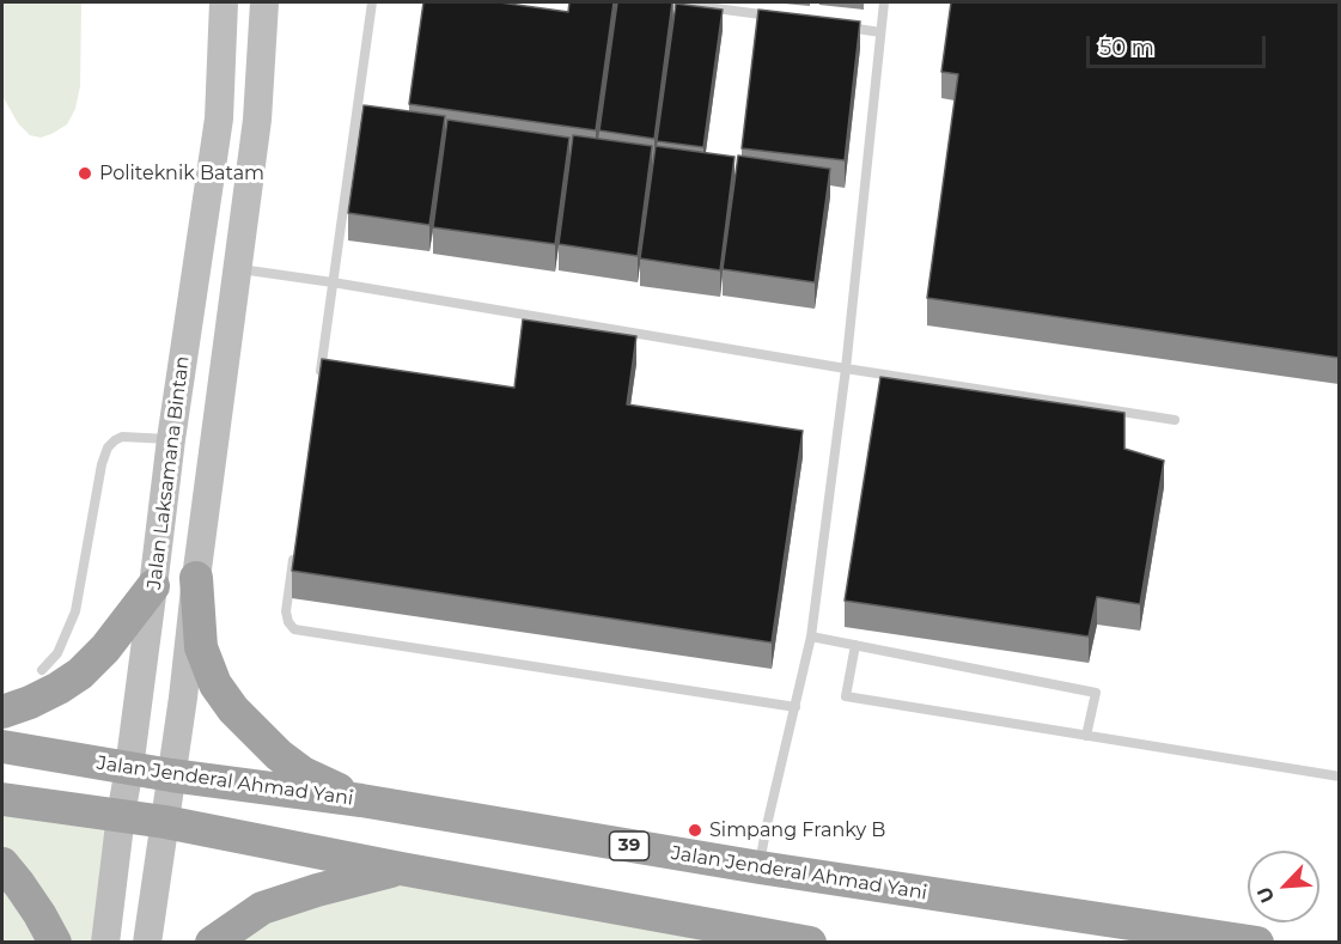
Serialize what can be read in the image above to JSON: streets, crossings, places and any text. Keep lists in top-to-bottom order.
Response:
{
  "streets": {
    "highway": ["Jalan Jenderal Ahmad Yani", "39"],
    "main road": ["Jalan Laksamana Bintan"]
  },
  "crossings": [
    ["Jalan Laksamana Bintan", "Jalan Jenderal Ahmad Yani"]
  ],
  "places": ["Politeknik Batam", "Simpang Franky B"],
  "scale_bar": "50 m",
  "north": "bottom left"
}
